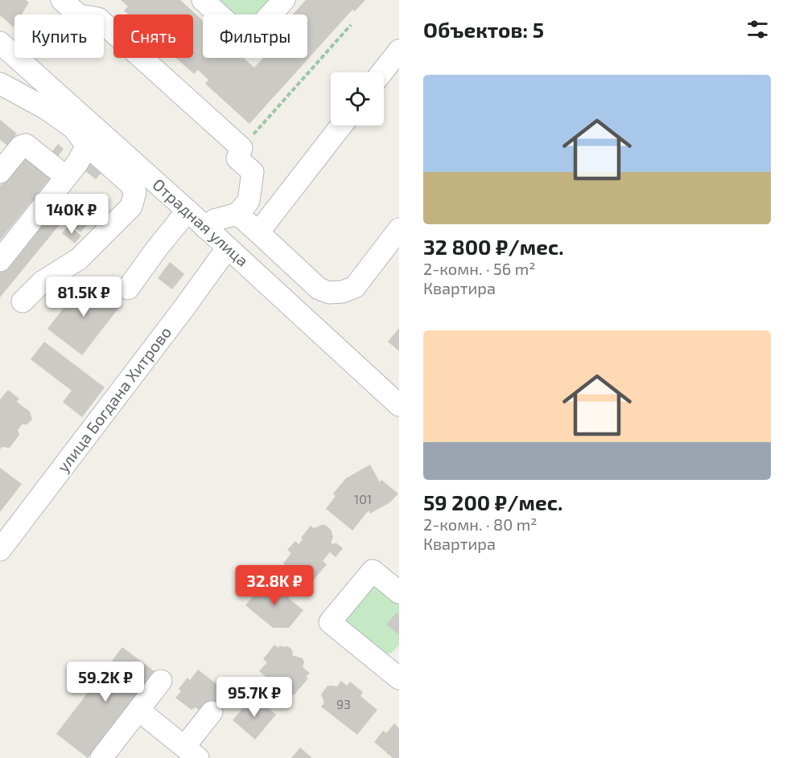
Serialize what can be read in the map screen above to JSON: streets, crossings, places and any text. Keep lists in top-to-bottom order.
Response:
{
  "streets": {
    "street": ["Отрадная улица", "улица Богдана Хитрово"]
  },
  "crossings": [
    ["Отрадная улица", "улица Богдана Хитрово"]
  ],
  "house_numbers": ["101", "93"],
  "page": {
    "heading": "Объектов: 5",
    "chip": ["Купить", "Снять", "Фильтры"],
    "list": [
      {
        "name": "32 800 ₽/мес.",
        "note": "2-комн. · 56 m² · Квартира"
      },
      {
        "name": "59 200 ₽/мес.",
        "note": "2-комн. · 80 m² · Квартира"
      }
    ],
    "price": [
      "140K ₽",
      "81.5K ₽",
      "32.8K ₽",
      "59.2K ₽",
      "95.7K ₽"
    ]
  }
}
